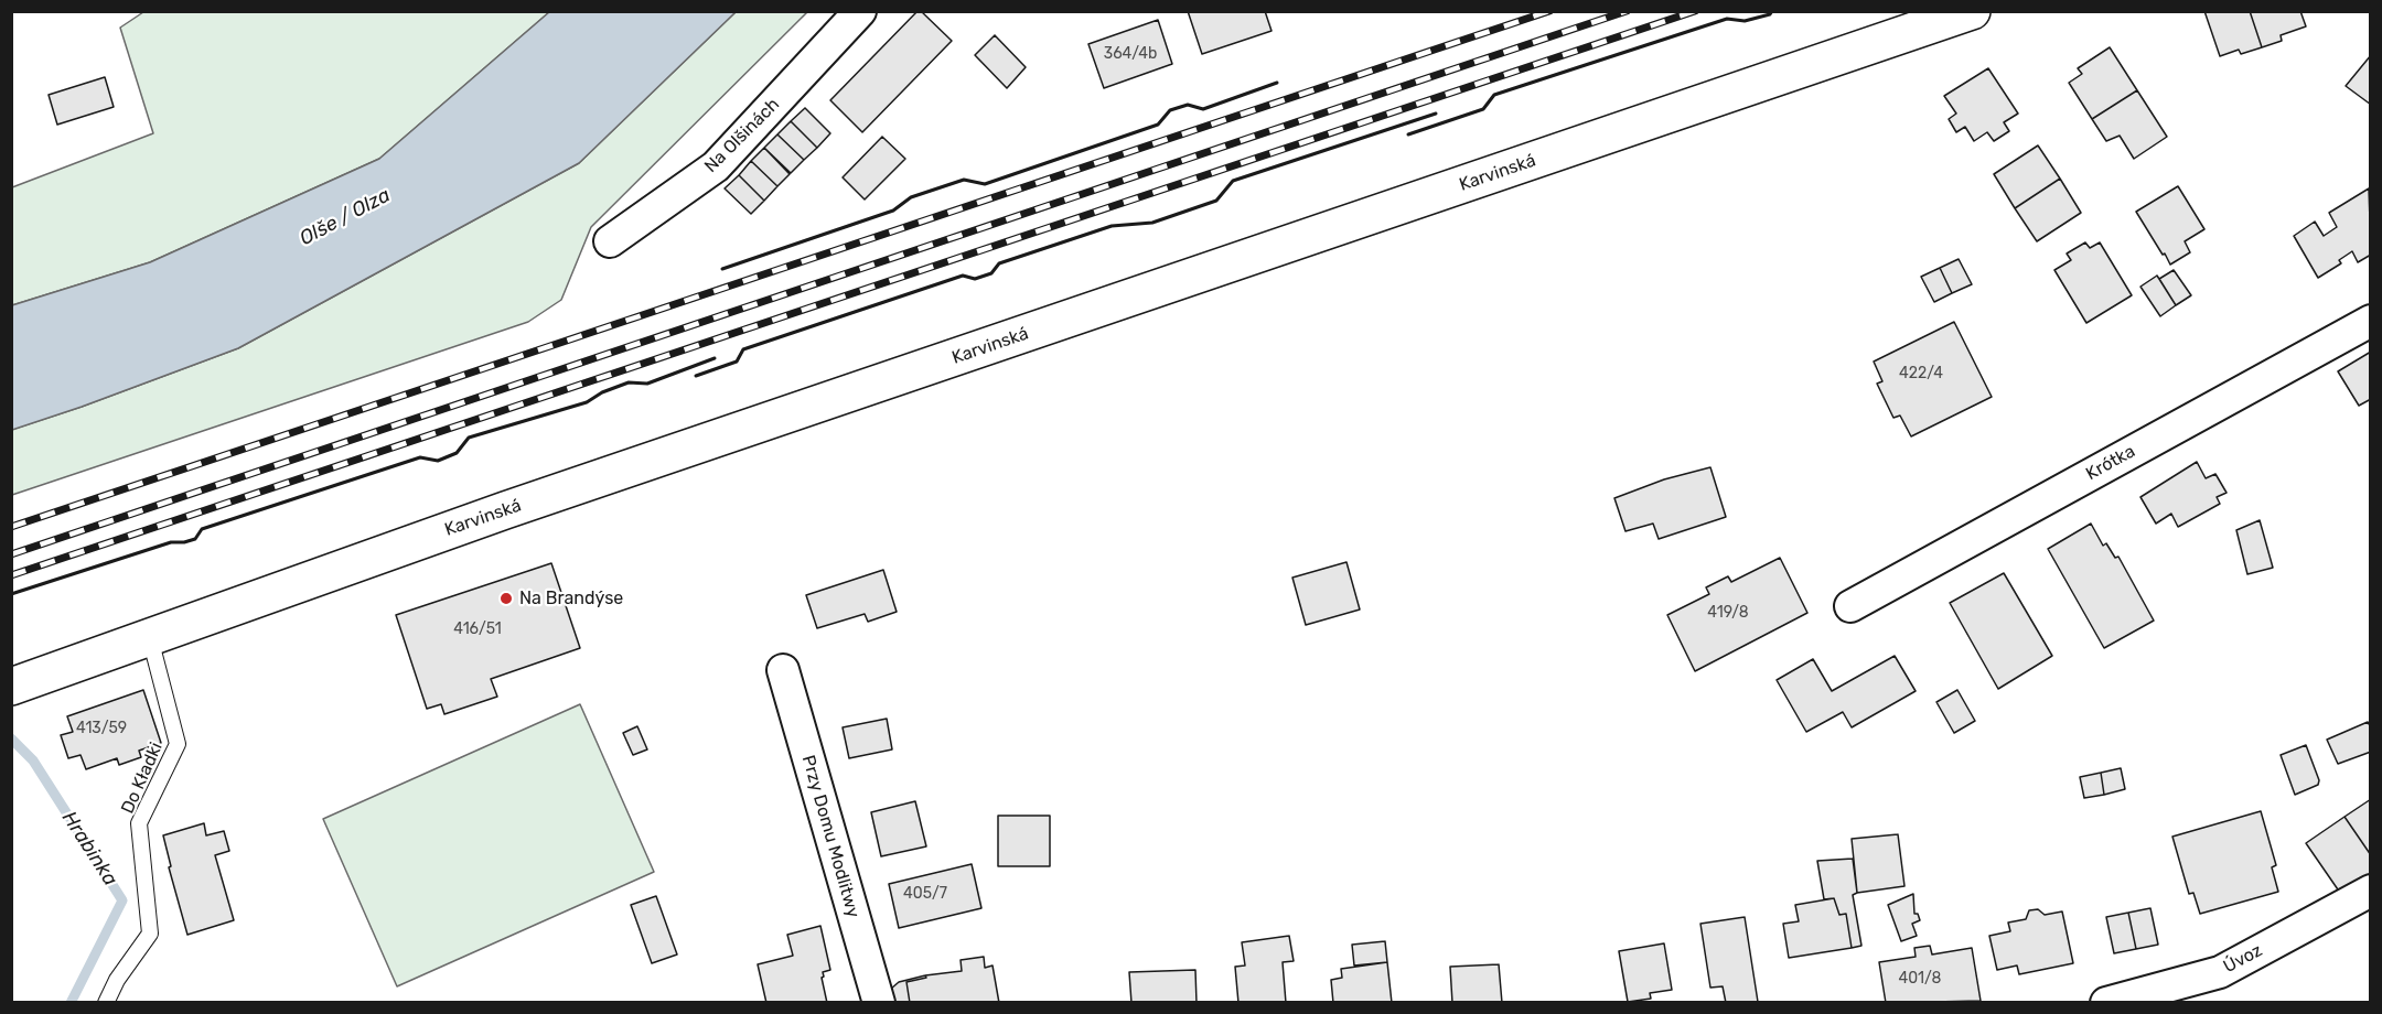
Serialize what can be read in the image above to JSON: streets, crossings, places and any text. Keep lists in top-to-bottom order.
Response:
{
  "streets": {
    "main road": ["Karvinská"],
    "street": [
      "Na Olšinách",
      "Krótka",
      "Przy Domu Modlitwy",
      "Úvoz"
    ],
    "lane": ["Do Kładki"]
  },
  "crossings": [
    ["Karvinská", "Do Kładki"]
  ],
  "water": ["Olše / Olza", "Hrabinka"],
  "places": ["Na Brandýse"],
  "house_numbers": [
    "364/4b",
    "422/4",
    "419/8",
    "416/51",
    "413/59",
    "405/7",
    "401/8"
  ]
}
